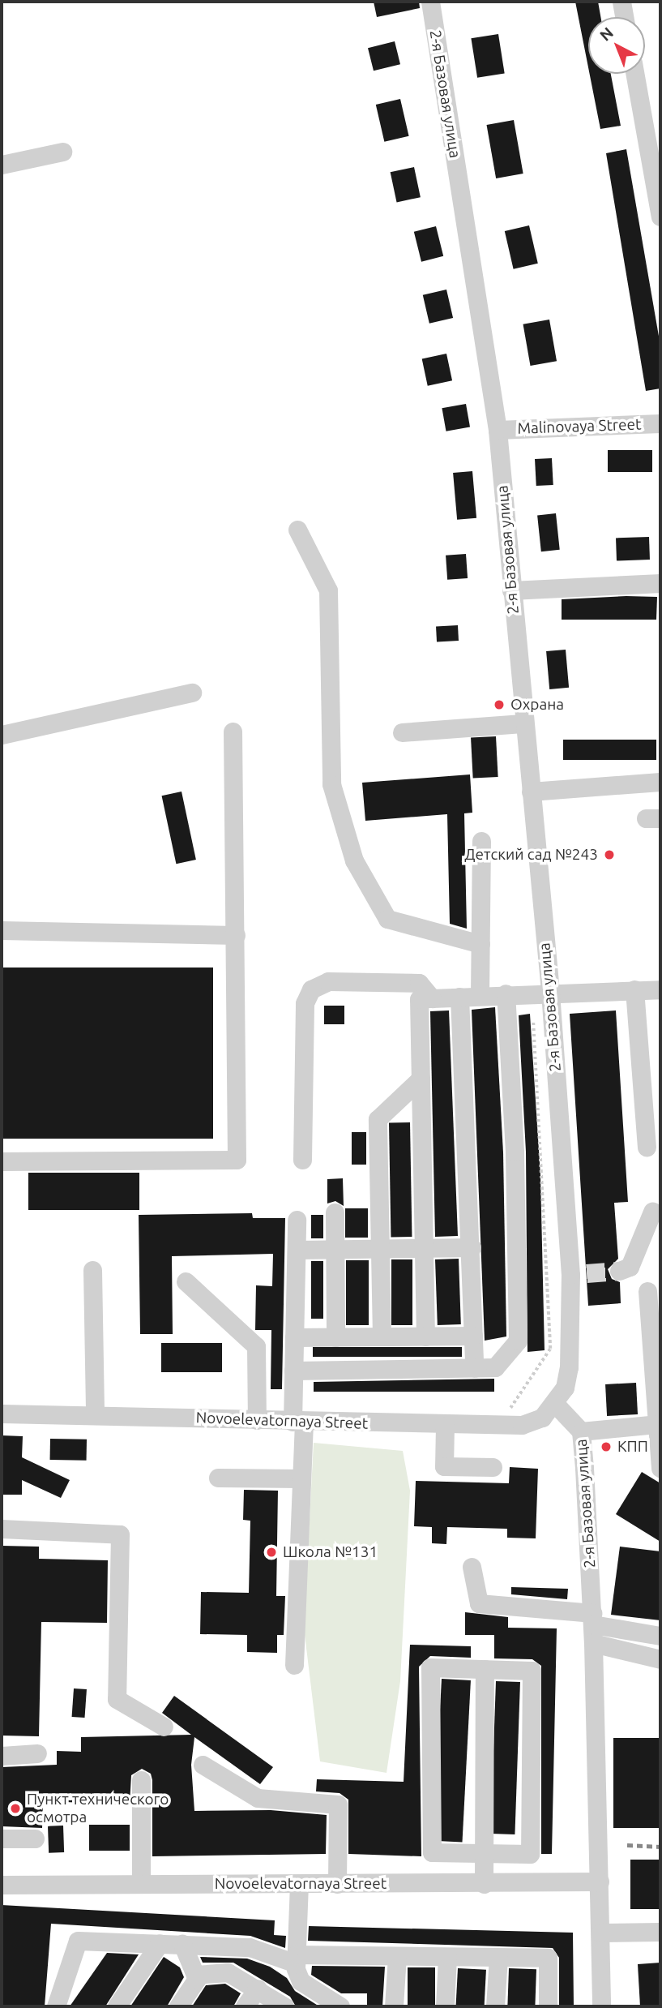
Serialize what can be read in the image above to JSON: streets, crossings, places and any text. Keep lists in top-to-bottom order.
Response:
{
  "streets": {
    "street": ["2-я Базовая улица", "Malinovaya Street", "Novoelevatornaya Street"]
  },
  "crossings": [
    ["2-я Базовая улица", "Malinovaya Street"],
    ["2-я Базовая улица", "Novoelevatornaya Street"]
  ],
  "places": [
    "Охрана",
    "Детский сад №243",
    "КПП",
    "Школа №131",
    "Пункт технического осмотра"
  ],
  "north": "top left"
}
